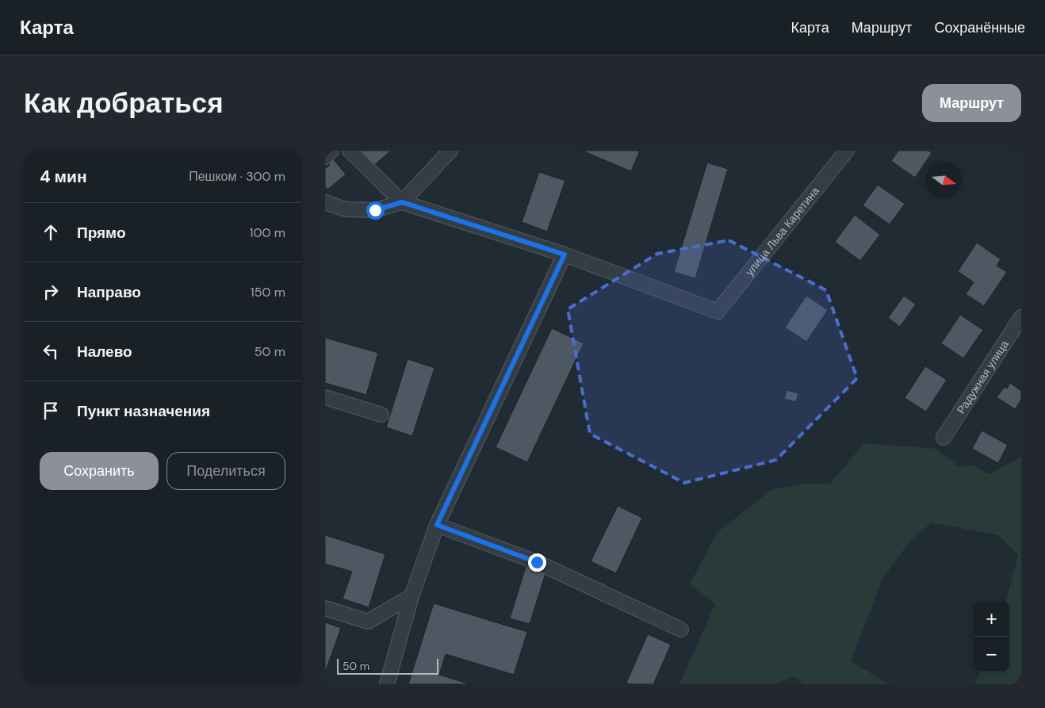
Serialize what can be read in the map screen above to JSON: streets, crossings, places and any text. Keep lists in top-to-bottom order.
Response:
{
  "streets": {
    "street": ["улица Льва Каретина", "Радужная улица"]
  },
  "scale_bar": "50 m",
  "north": "right",
  "page": {
    "header": "Карта",
    "nav": ["Карта", "Маршрут", "Сохранённые"],
    "buttons": [
      "Маршрут",
      ["Сохранить", "Поделиться"]
    ],
    "title": "Как добраться",
    "heading": ["4 мин", "Пешком · 300 m"],
    "list": [
      ["Прямо", "100 m"],
      ["Направо", "150 m"],
      ["Налево", "50 m"],
      "Пункт назначения"
    ],
    "map_buttons": ["+", "−"],
    "scale": "50 m"
  }
}
